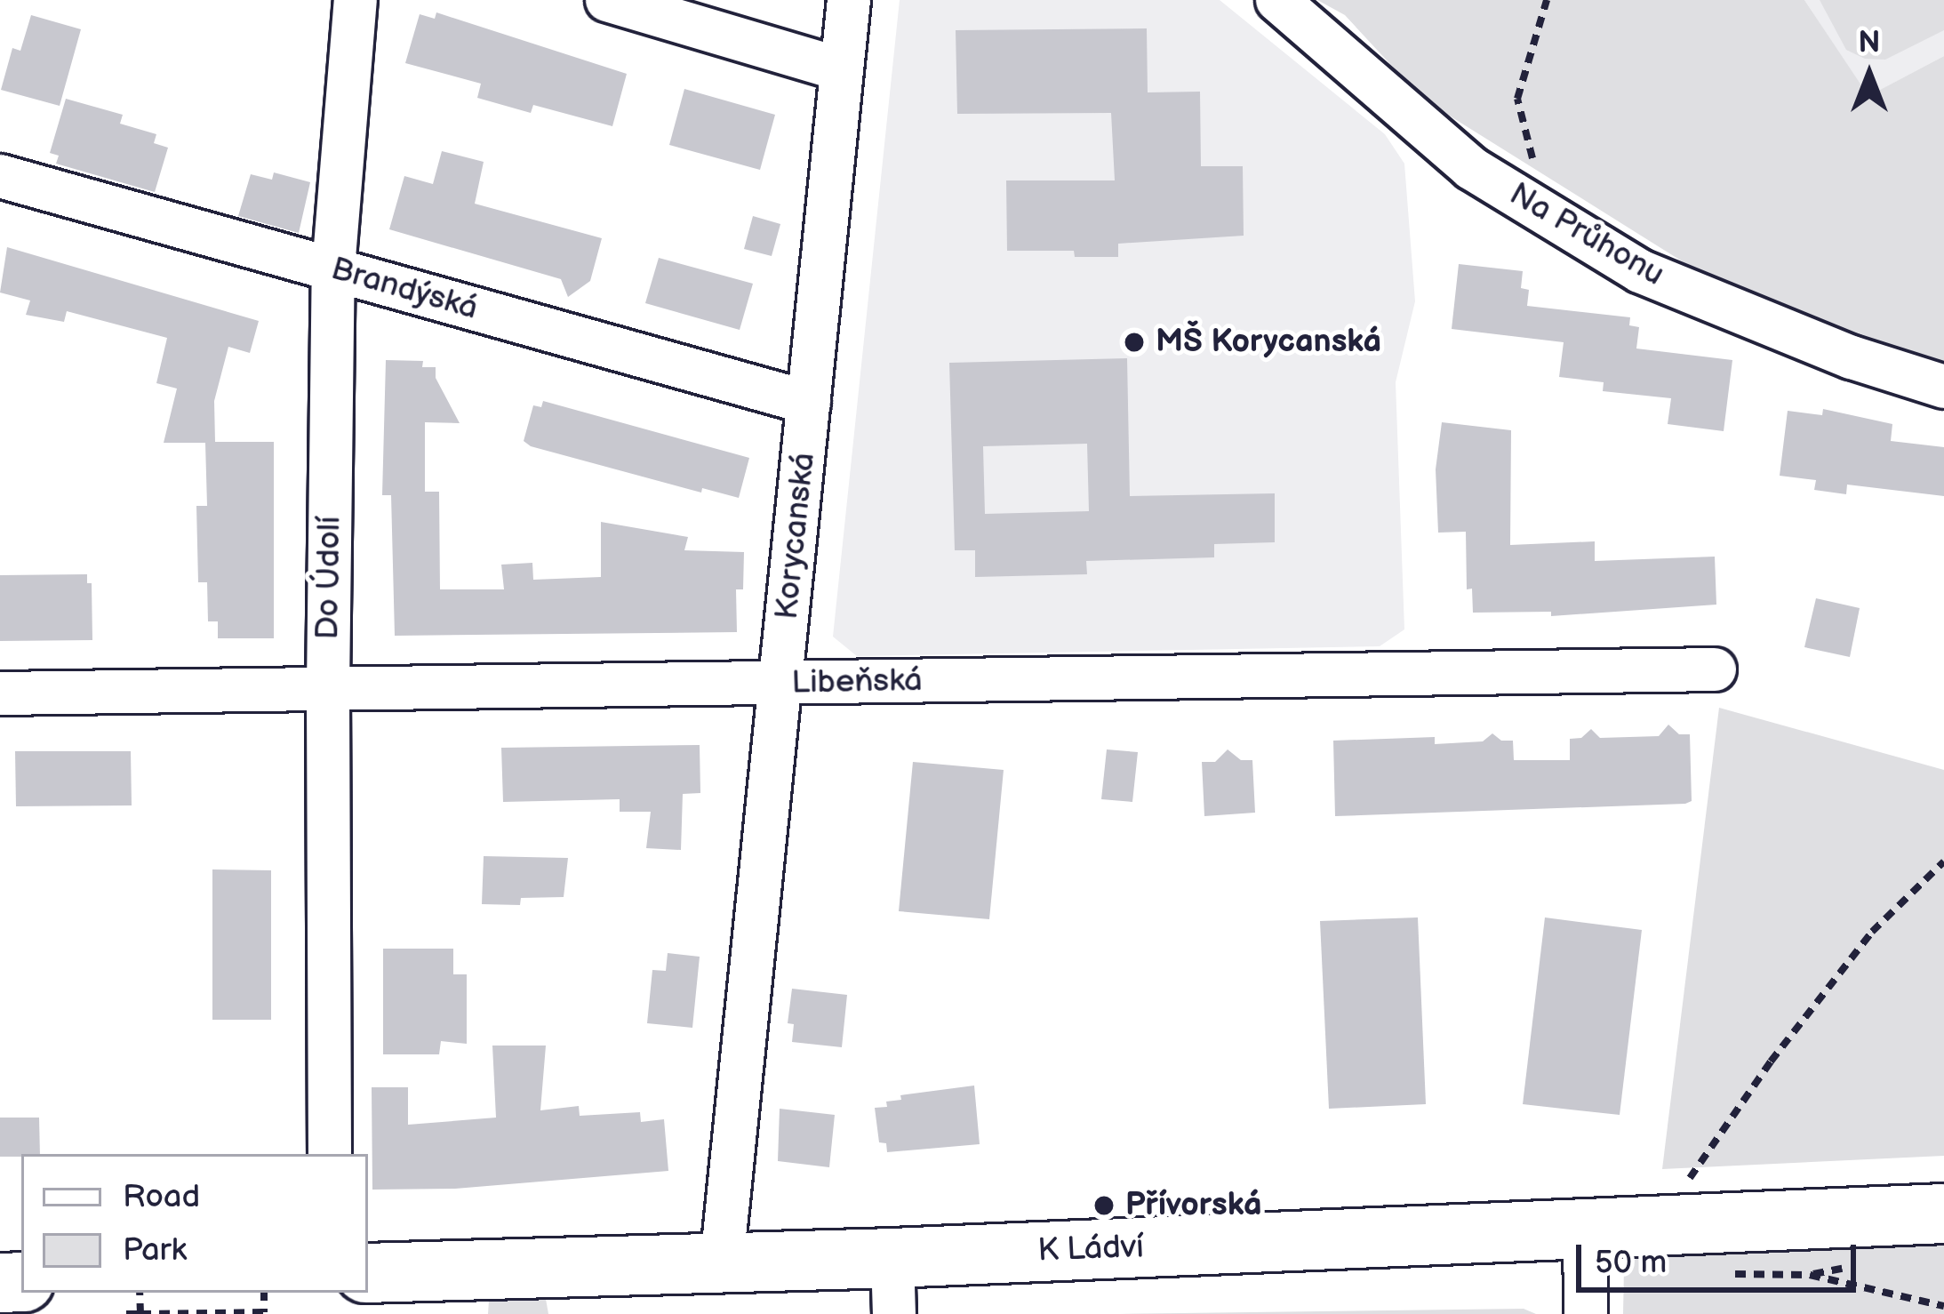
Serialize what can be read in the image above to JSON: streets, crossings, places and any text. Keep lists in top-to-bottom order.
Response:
{
  "streets": {
    "street": [
      "Na Průhonu",
      "Brandýská",
      "Korycanská",
      "Do Údolí",
      "Libeňská",
      "K Ládví"
    ]
  },
  "crossings": [
    ["Brandýská", "Korycanská"],
    ["Brandýská", "Do Údolí"],
    ["Korycanská", "Libeňská"],
    ["Korycanská", "K Ládví"],
    ["Do Údolí", "Libeňská"]
  ],
  "places": ["MŠ Korycanská", "Přívorská"],
  "legend": ["Road", "Park"],
  "scale_bar": "50 m",
  "north": "top"
}
